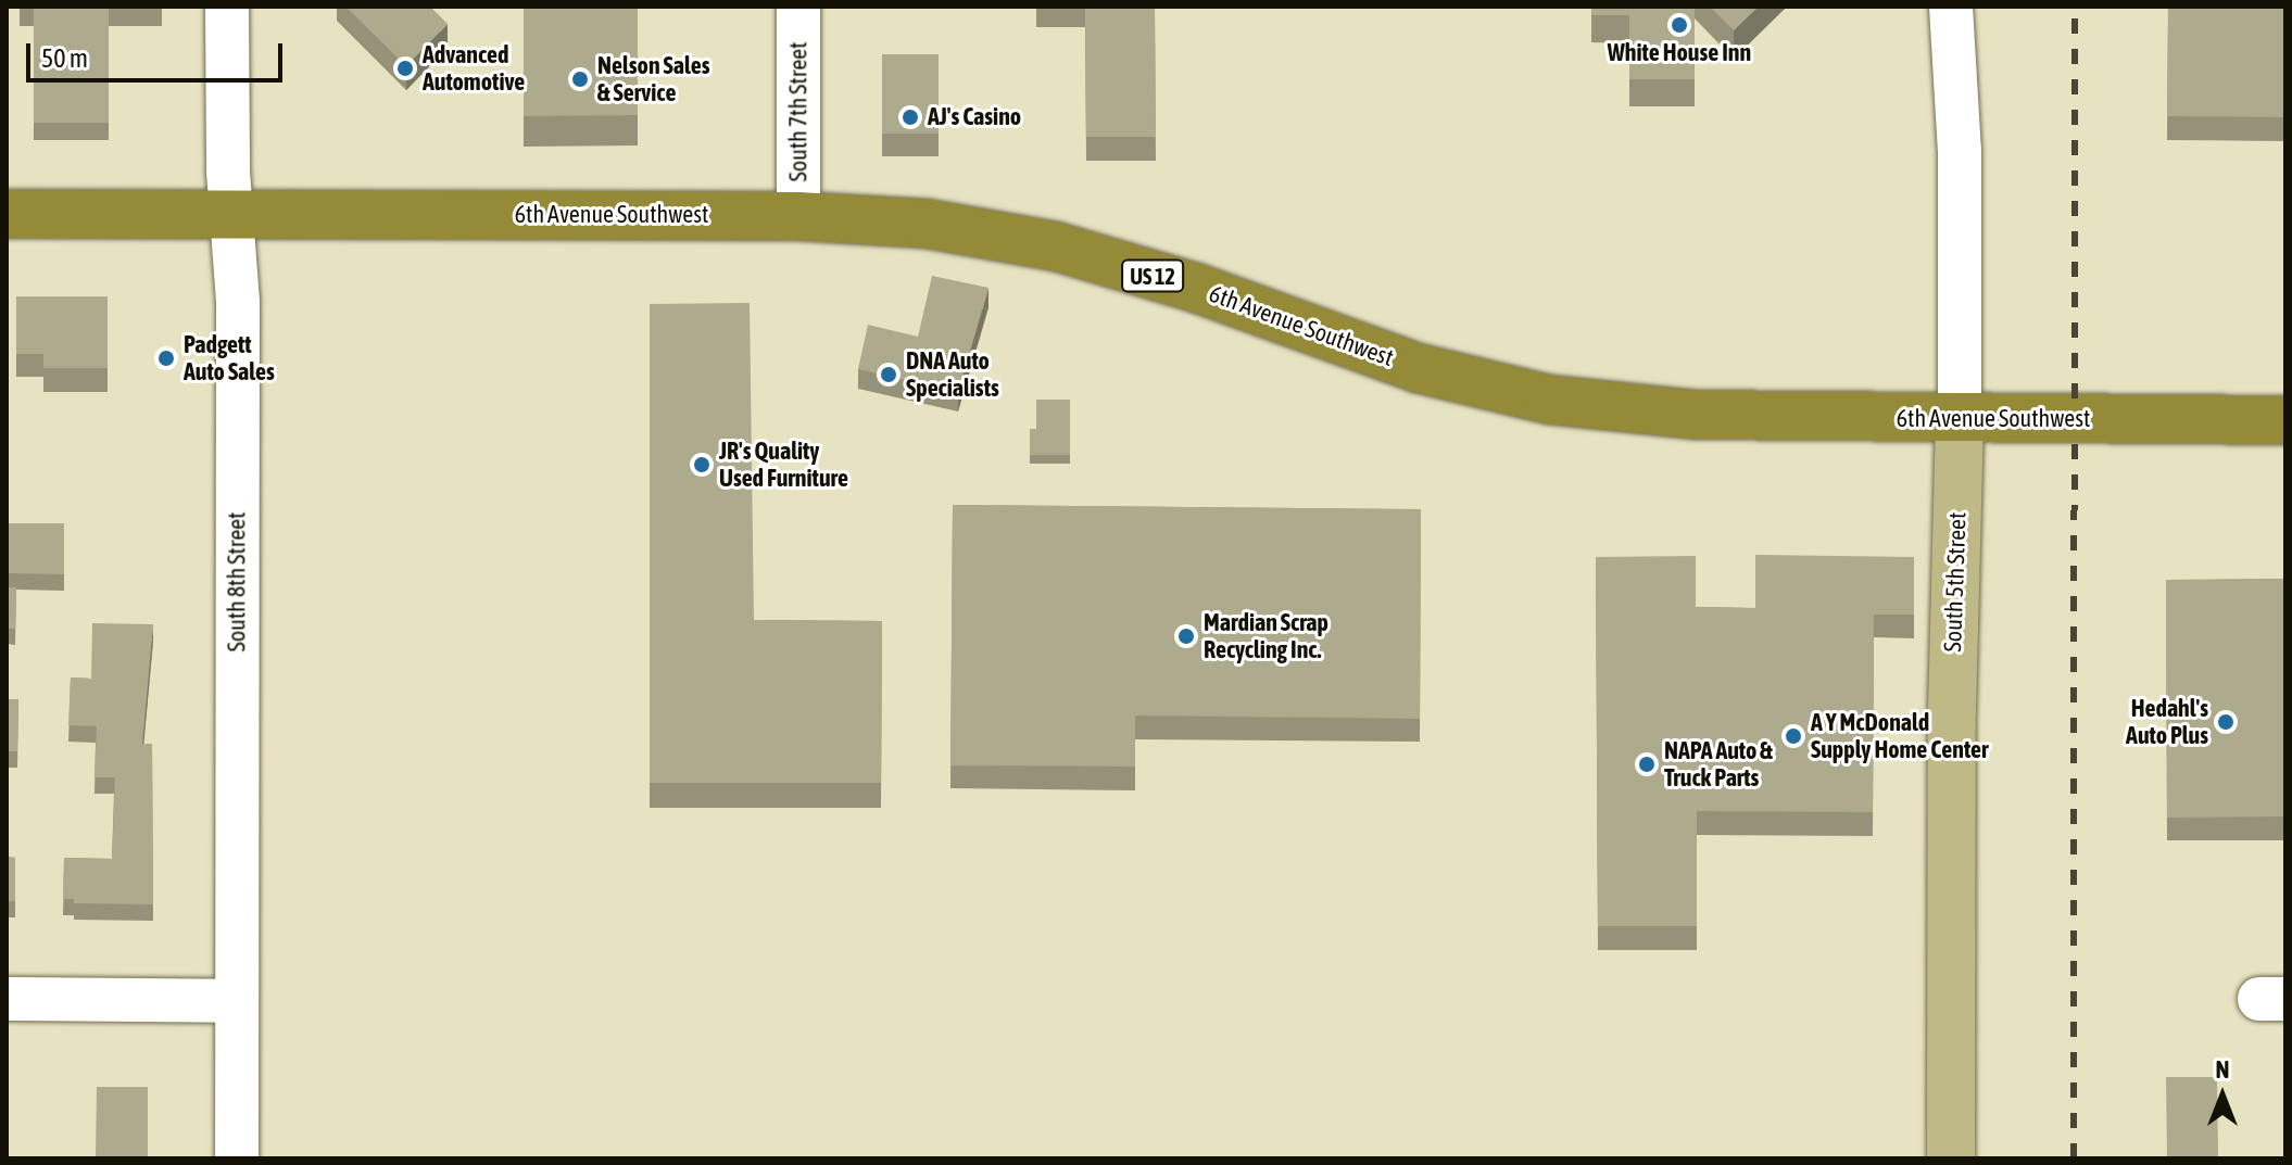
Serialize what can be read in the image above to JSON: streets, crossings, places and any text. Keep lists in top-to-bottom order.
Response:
{
  "streets": {
    "highway": ["6th Avenue Southwest", "US 12"],
    "main road": ["South 5th Street"],
    "street": ["South 7th Street", "South 8th Street"]
  },
  "crossings": [
    ["South 7th Street", "6th Avenue Southwest"],
    ["6th Avenue Southwest", "South 8th Street"],
    ["6th Avenue Southwest", "South 5th Street"]
  ],
  "places": [
    "White House Inn",
    "Advanced Automotive",
    "Nelson Sales & Service",
    "AJ's Casino",
    "Padgett Auto Sales",
    "DNA Auto Specialists",
    "JR's Quality Used Furniture",
    "Mardian Scrap Recycling Inc.",
    "Hedahl's Auto Plus",
    "A Y McDonald Supply Home Center",
    "NAPA Auto & Truck Parts"
  ],
  "scale_bar": "50 m",
  "north": "top"
}
